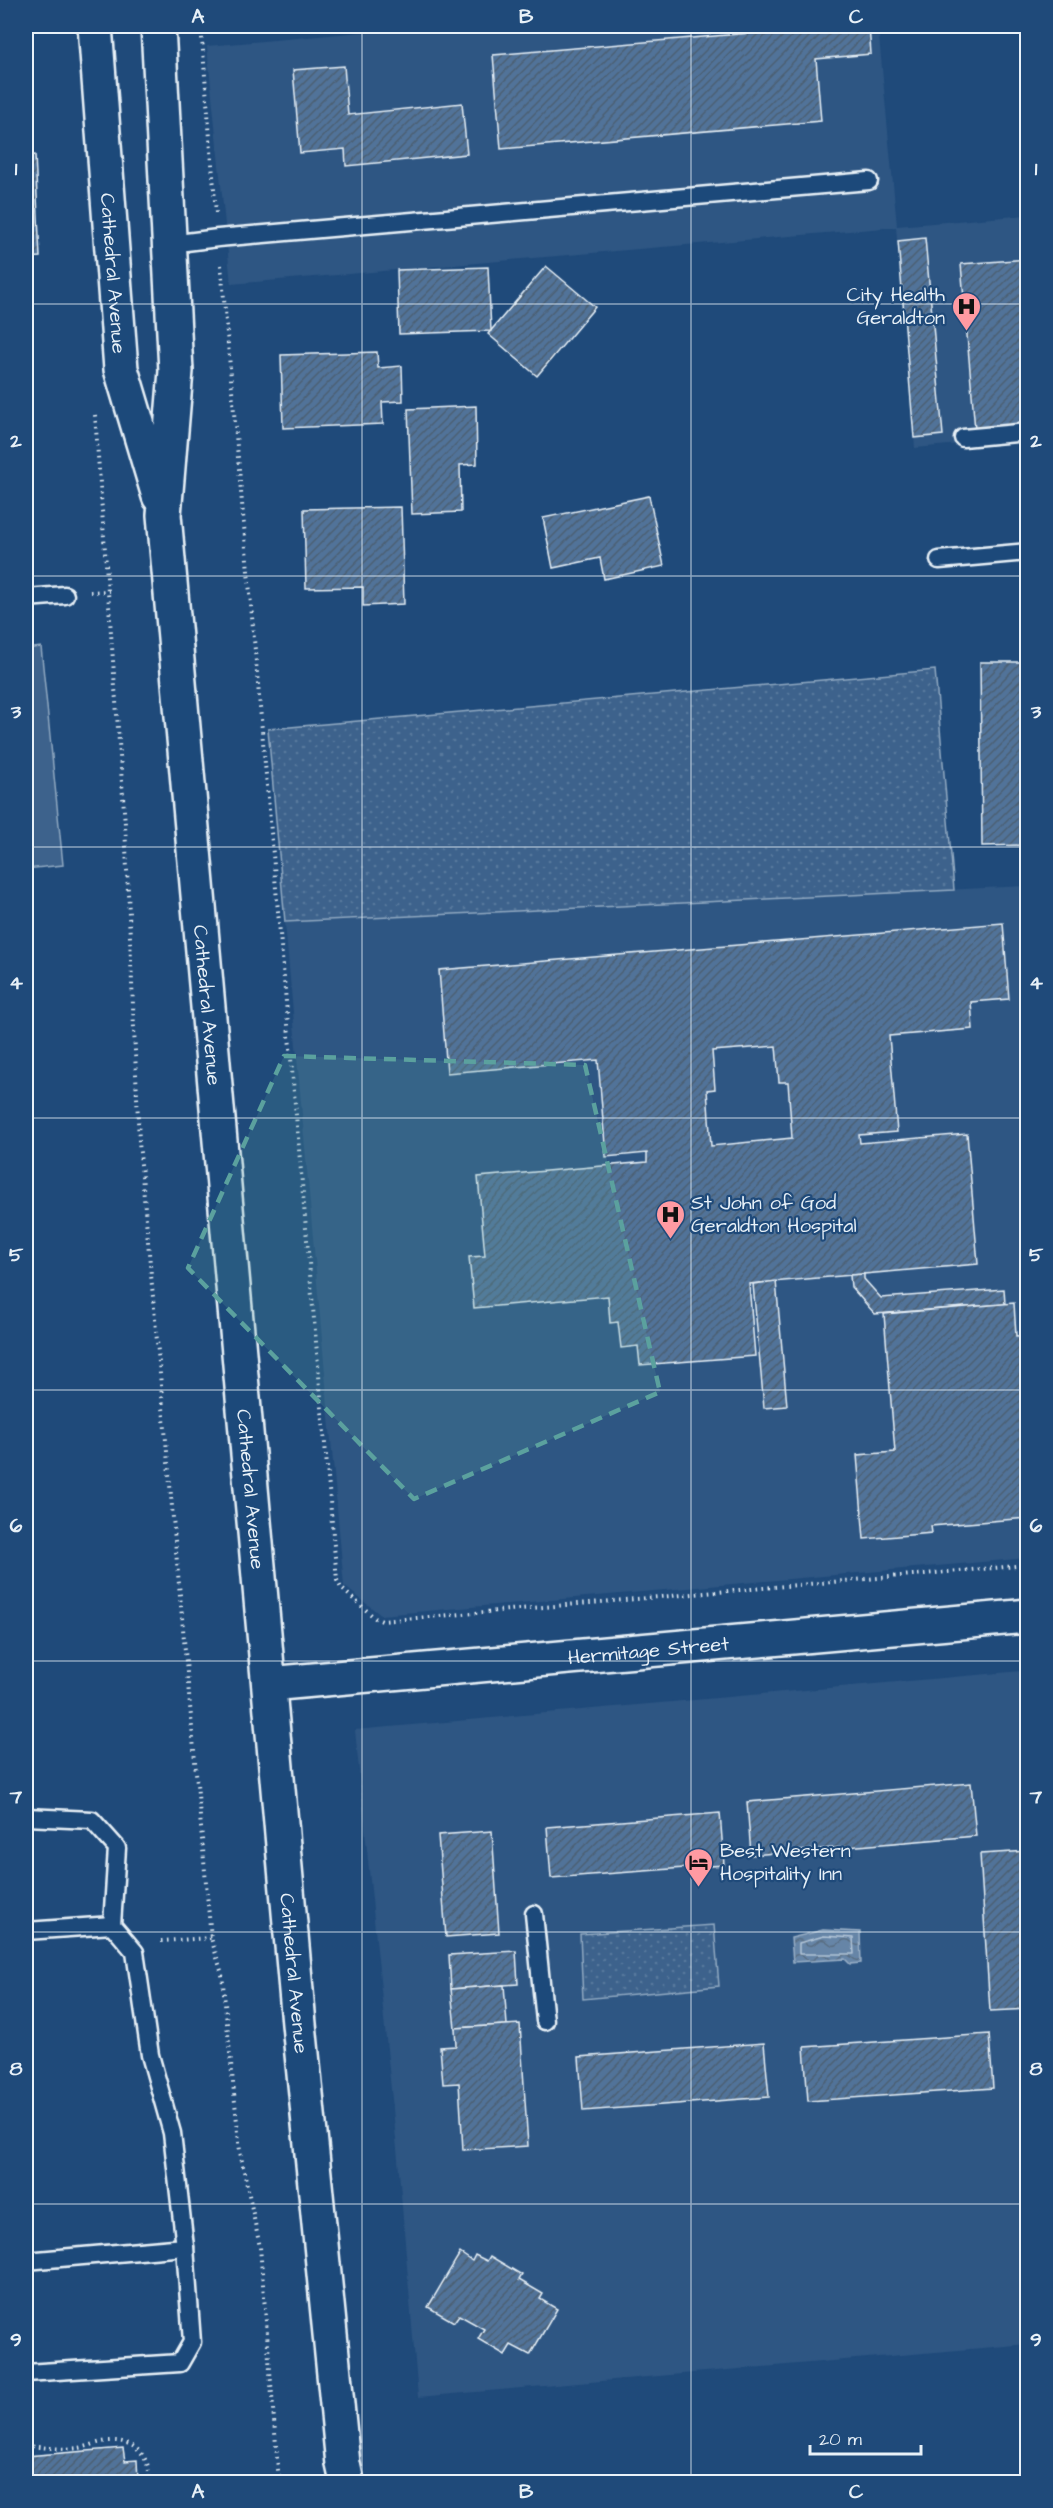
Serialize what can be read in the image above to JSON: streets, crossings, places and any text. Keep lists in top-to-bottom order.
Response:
{
  "streets": {
    "main road": ["Cathedral Avenue", "Hermitage Street"]
  },
  "crossings": [
    ["Cathedral Avenue", "Hermitage Street"]
  ],
  "places": {
    "hospital": ["City Health Geraldton", "St John of God Geraldton Hospital"],
    "hotel": ["Best Western Hospitality Inn"]
  },
  "scale_bar": "20 m",
  "grid": {
    "columns": ["A", "B", "C"],
    "rows": [
      "1",
      "2",
      "3",
      "4",
      "5",
      "6",
      "7",
      "8",
      "9"
    ]
  }
}
